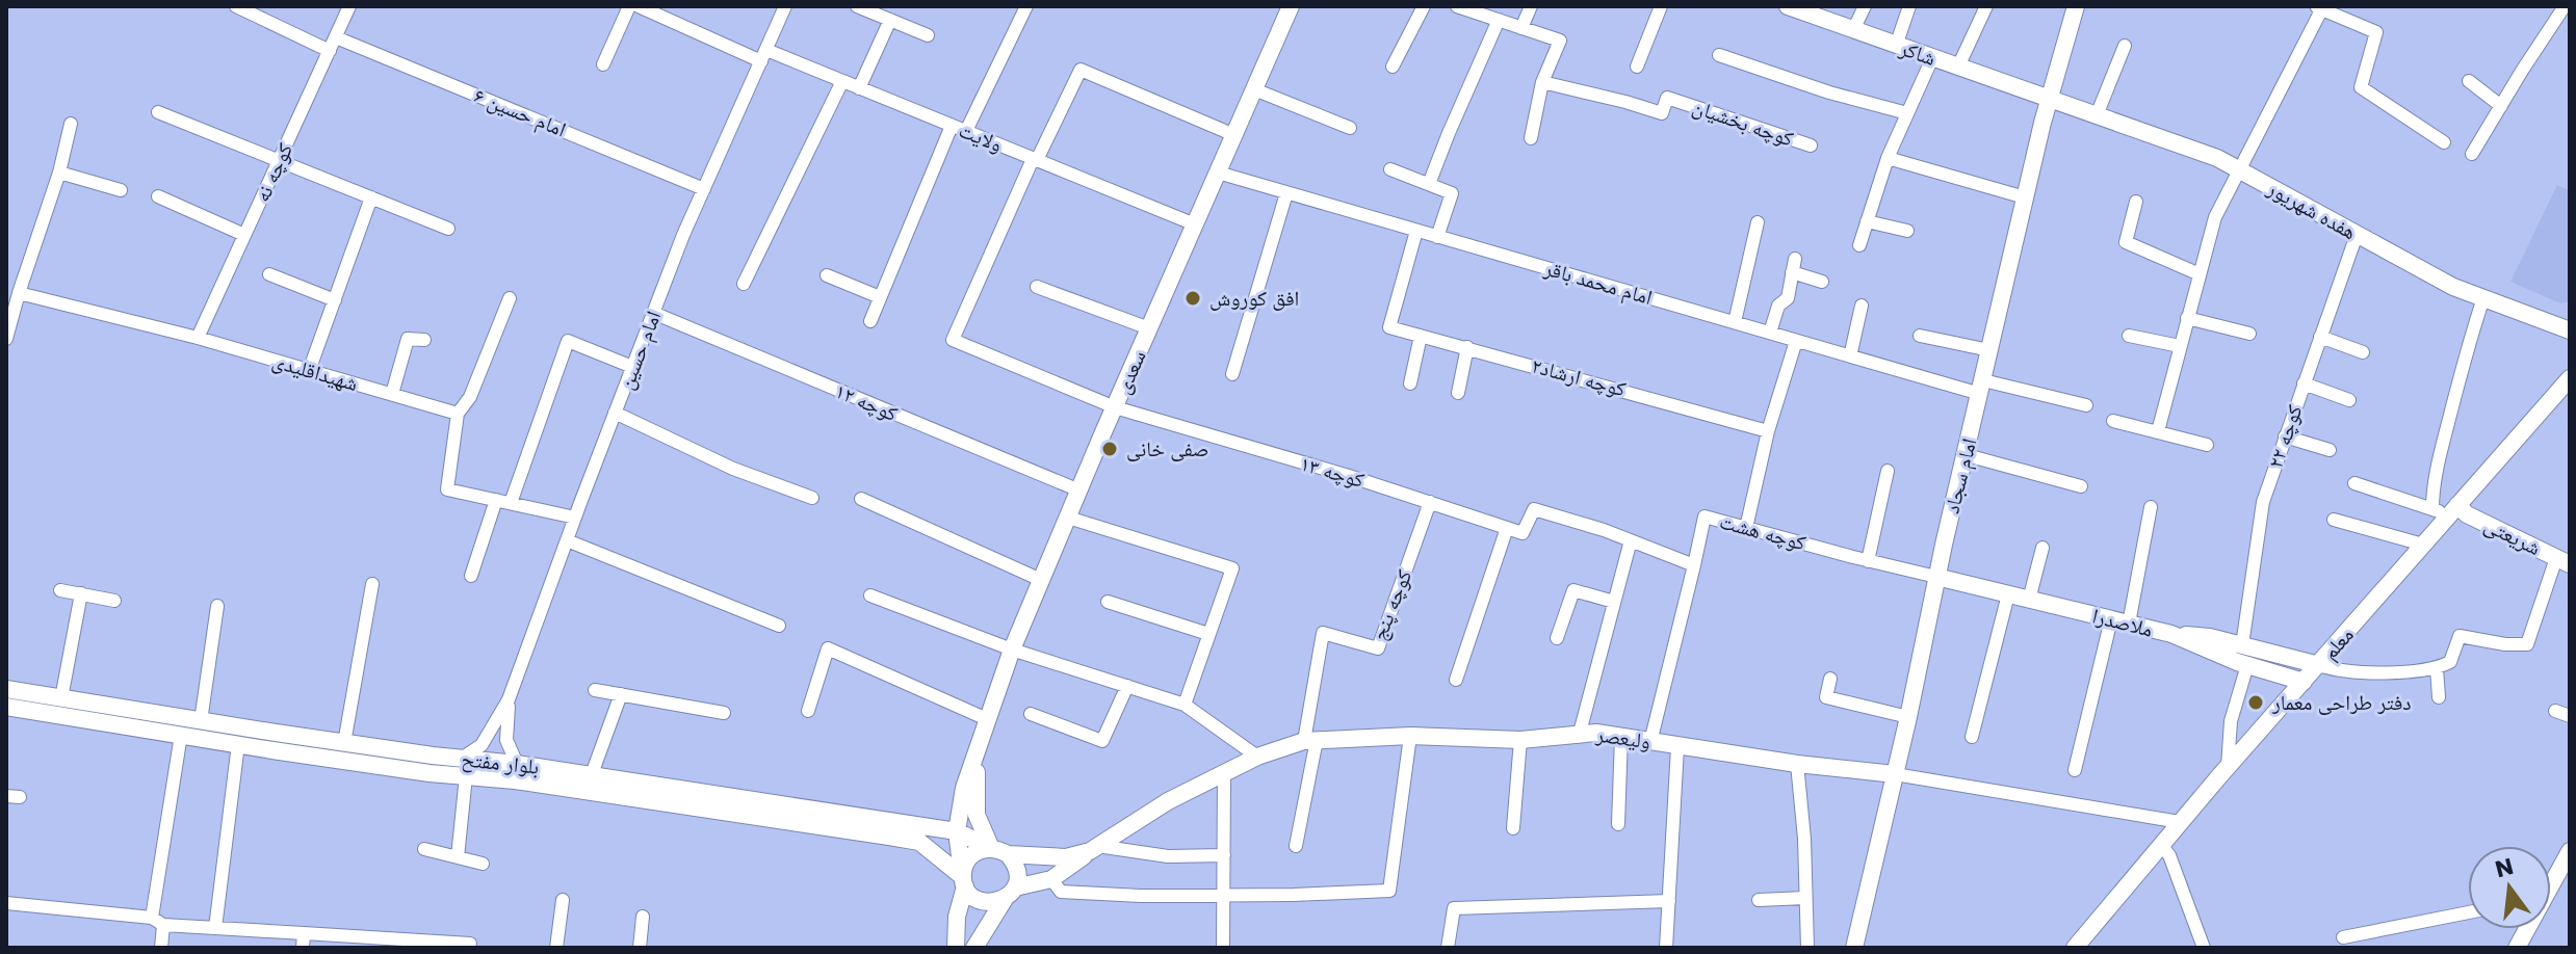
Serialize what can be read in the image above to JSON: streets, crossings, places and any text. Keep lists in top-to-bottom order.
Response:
{
  "streets": {
    "street": [
      "شاکر",
      "امام حسین ۶",
      "کوچه بخشیان",
      "ولایت",
      "کوچه نه",
      "هفده شهریور",
      "امام محمد باقر",
      "امام حسین",
      "شهیداقلیدی",
      "سعدی",
      "کوچه ارشاد۲",
      "کوچه ۱۲",
      "کوچه ۲۲",
      "کوچه ۱۳",
      "امام سجاد",
      "کوچه هشت",
      "شریعتی",
      "کوچه پنج",
      "ملاصدرا",
      "معلم",
      "ولیعصر",
      "بلوار مفتح"
    ]
  },
  "crossings": [
    ["شاکر", "هفده شهریور"],
    ["شاکر", "امام سجاد"],
    ["امام حسین ۶", "کوچه نه"],
    ["امام حسین ۶", "امام حسین"],
    ["ولایت", "امام حسین"],
    ["ولایت", "سعدی"],
    ["ولایت", "کوچه ۱۳"],
    ["کوچه نه", "شهیداقلیدی"],
    ["هفده شهریور", "کوچه ۲۲"],
    ["هفده شهریور", "امام سجاد"],
    ["امام محمد باقر", "سعدی"],
    ["امام محمد باقر", "کوچه ارشاد۲"],
    ["امام محمد باقر", "امام سجاد"],
    ["امام حسین", "کوچه ۱۲"],
    ["سعدی", "کوچه ۱۲"],
    ["سعدی", "کوچه ۱۳"],
    ["سعدی", "ولیعصر"],
    ["سعدی", "بلوار مفتح"],
    ["کوچه ۱۳", "کوچه پنج"],
    ["امام سجاد", "کوچه هشت"],
    ["امام سجاد", "ملاصدرا"],
    ["امام سجاد", "ولیعصر"],
    ["کوچه هشت", "ملاصدرا"],
    ["شریعتی", "معلم"],
    ["کوچه پنج", "ولیعصر"],
    ["ملاصدرا", "معلم"],
    ["معلم", "ولیعصر"],
    ["ولیعصر", "بلوار مفتح"]
  ],
  "places": ["افق کوروش", "صفی خانی", "دفتر طراحی معمار"],
  "north": "top"
}
